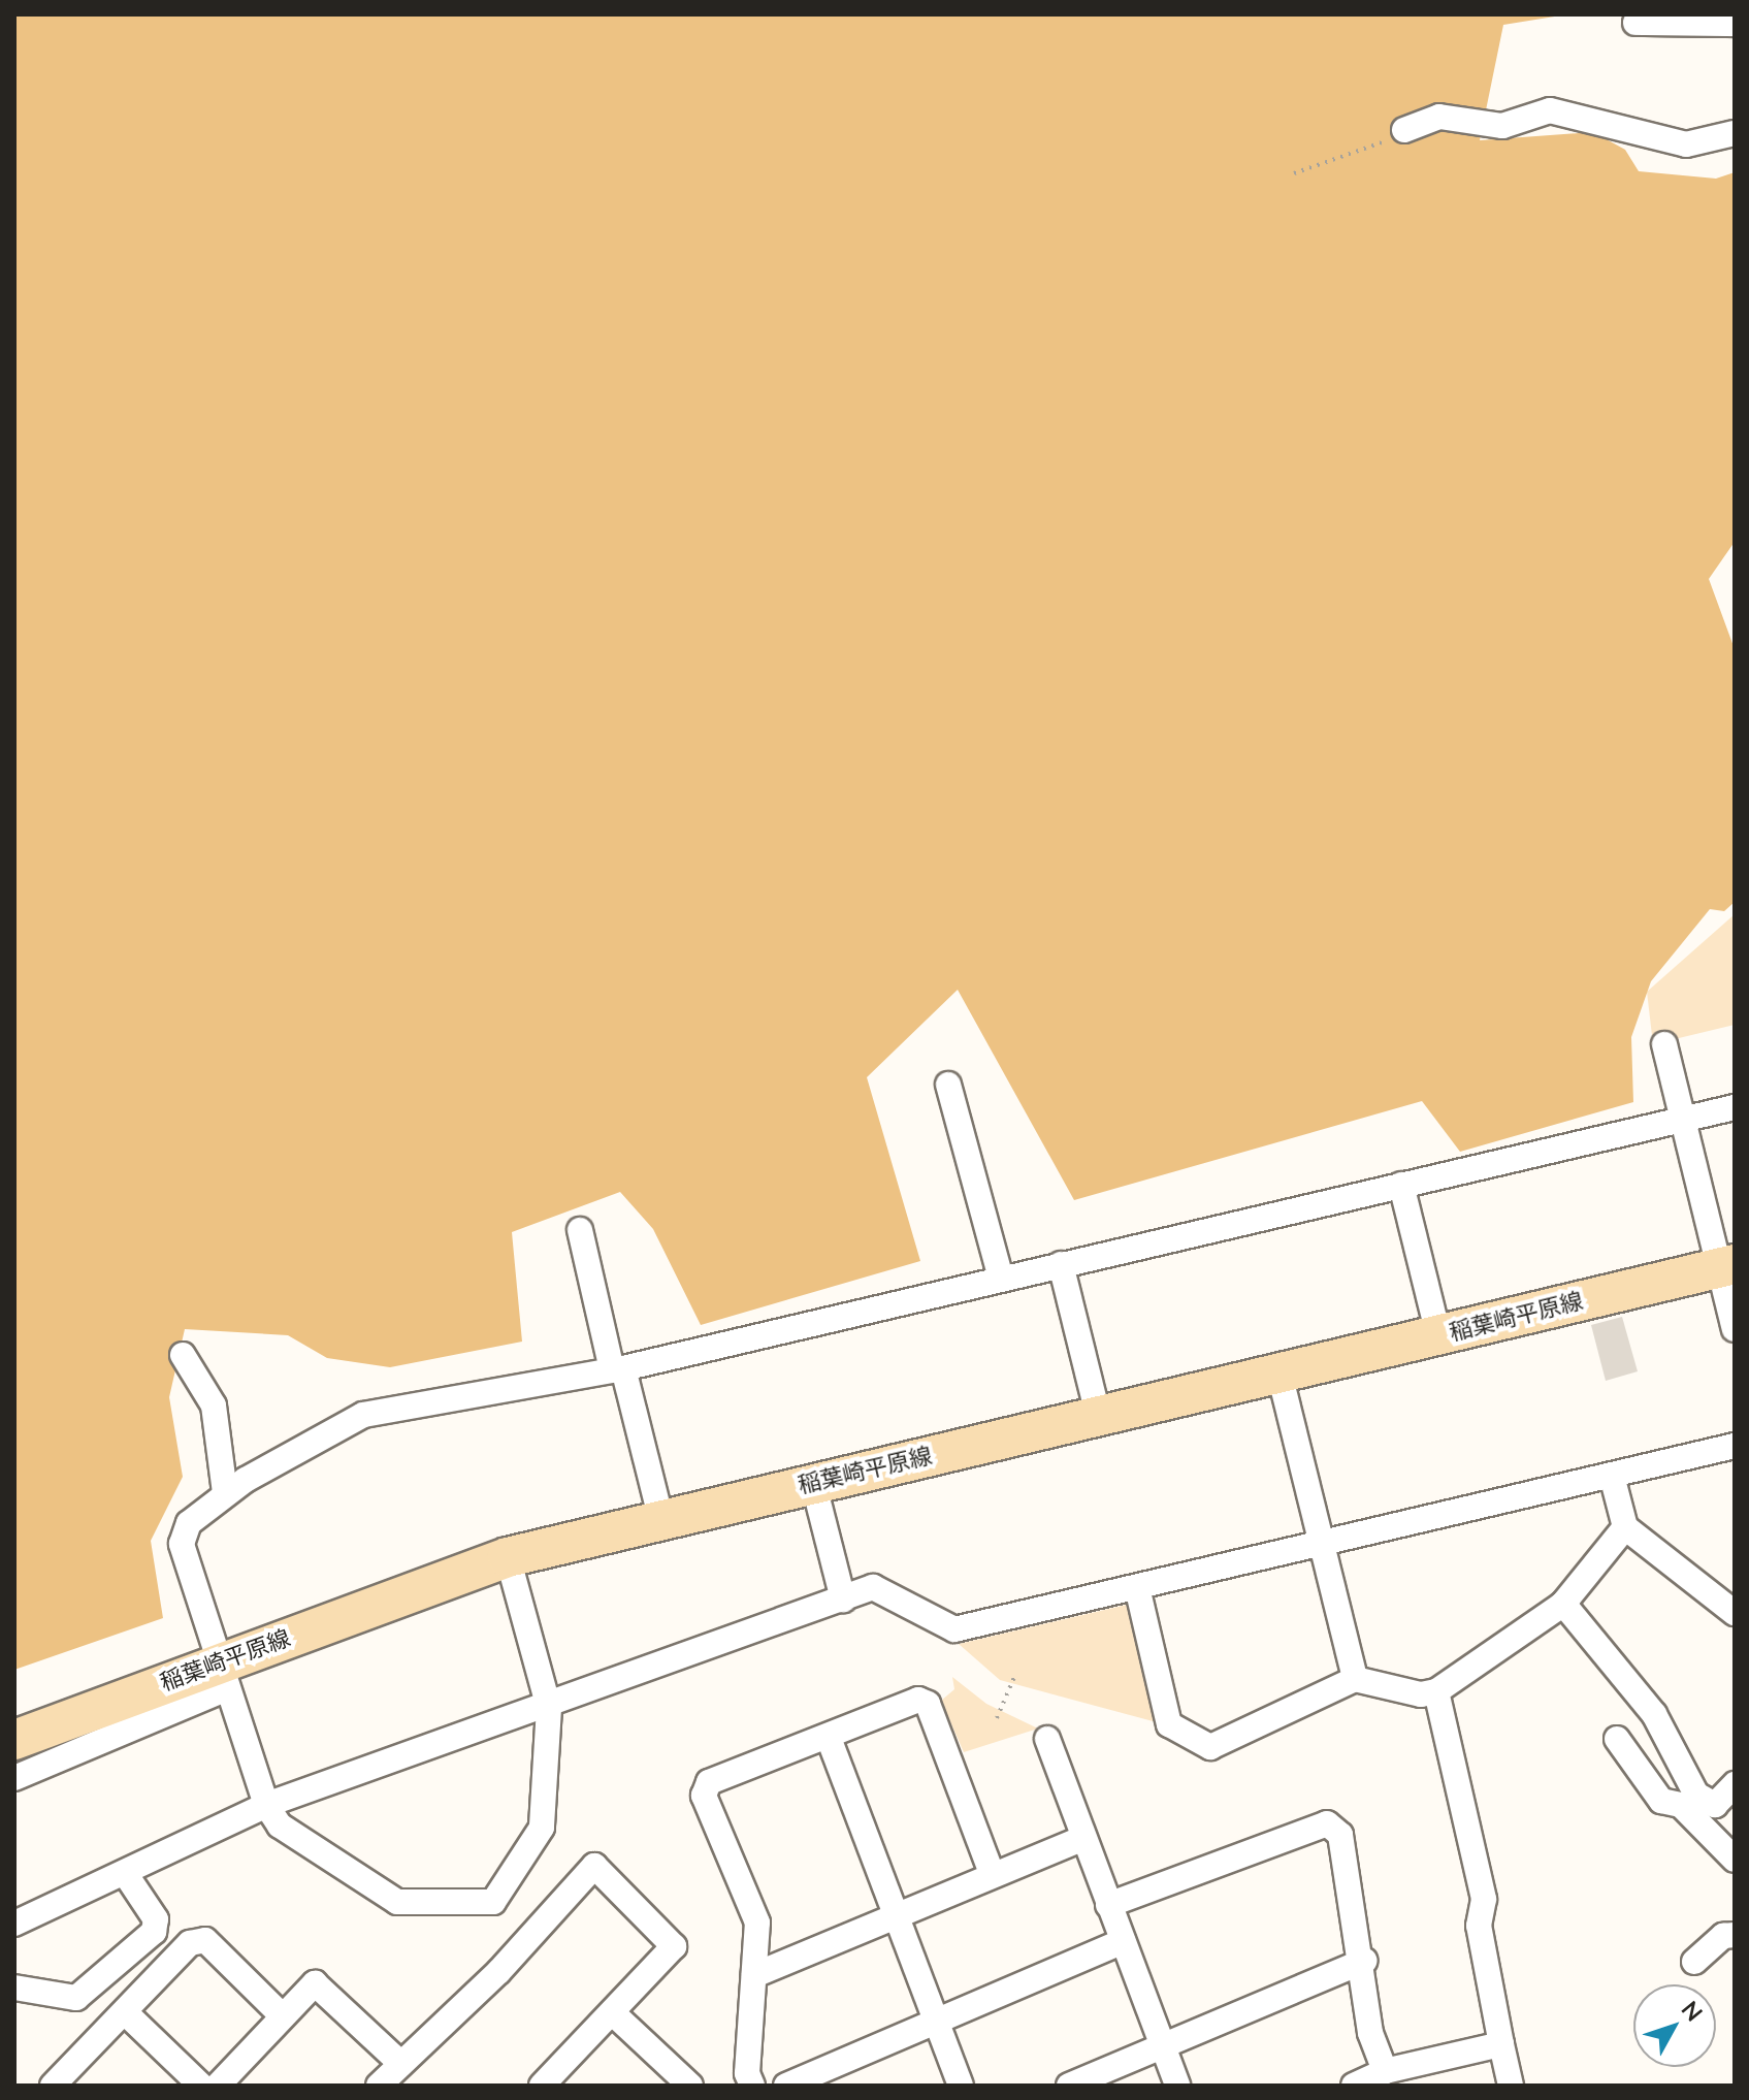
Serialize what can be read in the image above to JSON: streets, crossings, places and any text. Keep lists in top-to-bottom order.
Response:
{
  "streets": {
    "main road": ["稲葉崎平原線"]
  },
  "north": "top right"
}
